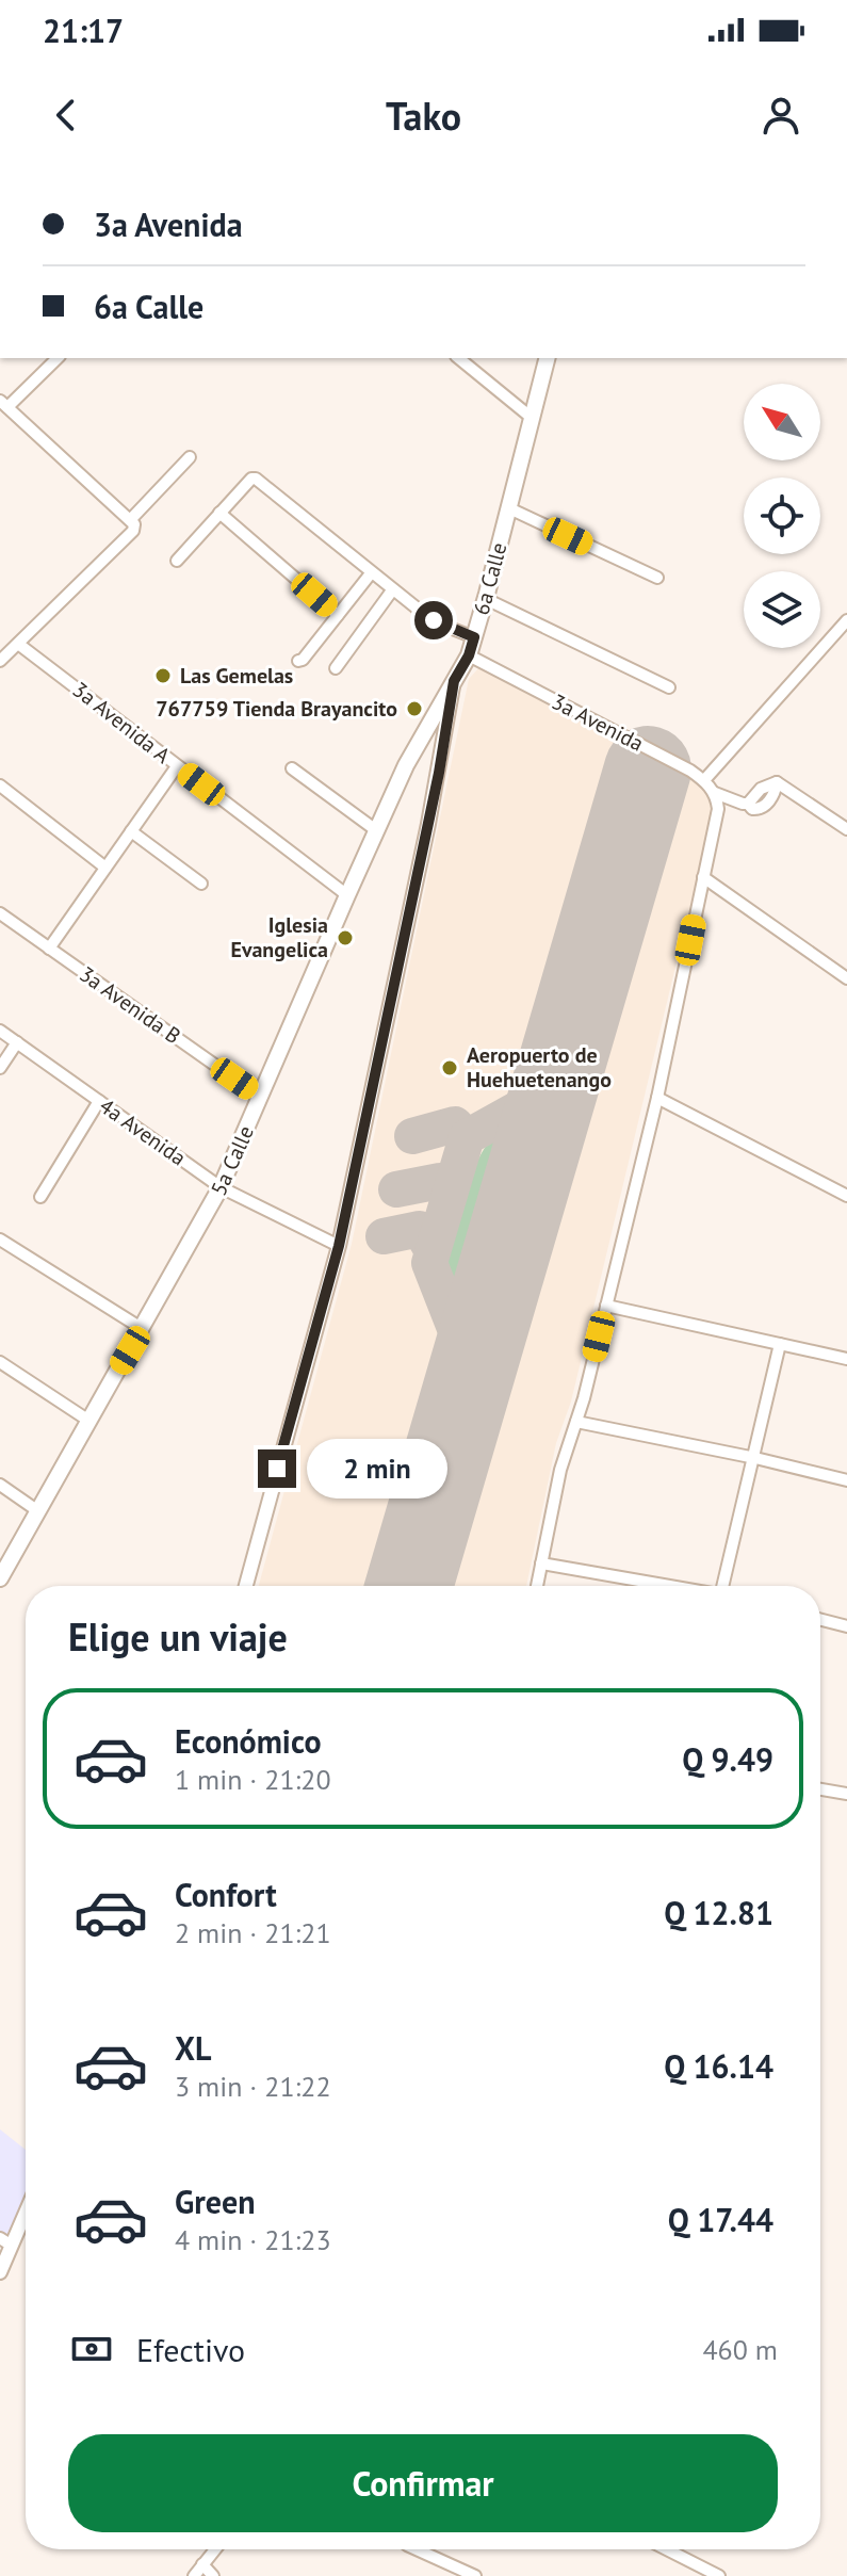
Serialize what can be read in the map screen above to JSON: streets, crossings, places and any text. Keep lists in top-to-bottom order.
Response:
{
  "streets": {
    "main road": ["6a Calle", "5a Calle"],
    "street": [
      "3a Avenida A",
      "3a Avenida",
      "3a Avenida B",
      "4a Avenida"
    ]
  },
  "crossings": [
    ["6a Calle", "3a Avenida"],
    ["6a Calle", "4a Avenida"],
    ["6a Calle", "5a Calle"],
    ["3a Avenida A", "5a Calle"],
    ["3a Avenida B", "5a Calle"],
    ["4a Avenida", "5a Calle"]
  ],
  "places": [
    "Las Gemelas",
    "767759 Tienda Brayancito",
    "Iglesia Evangelica",
    "Aeropuerto de Huehuetenango"
  ],
  "north": "top left",
  "page": {
    "status": "21:17",
    "header": "Tako",
    "banner": ["3a Avenida", "6a Calle"],
    "bubble": "2 min",
    "heading": "Elige un viaje",
    "list": [
      {
        "name": "Económico",
        "note": "1 min · 21:20",
        "value": "Q 9.49"
      },
      {
        "name": "Confort",
        "note": "2 min · 21:21",
        "value": "Q 12.81"
      },
      {
        "name": "XL",
        "note": "3 min · 21:22",
        "value": "Q 16.14"
      },
      {
        "name": "Green",
        "note": "4 min · 21:23",
        "value": "Q 17.44"
      }
    ],
    "pay": ["Efectivo", "460 m"],
    "buttons": "Confirmar"
  }
}
